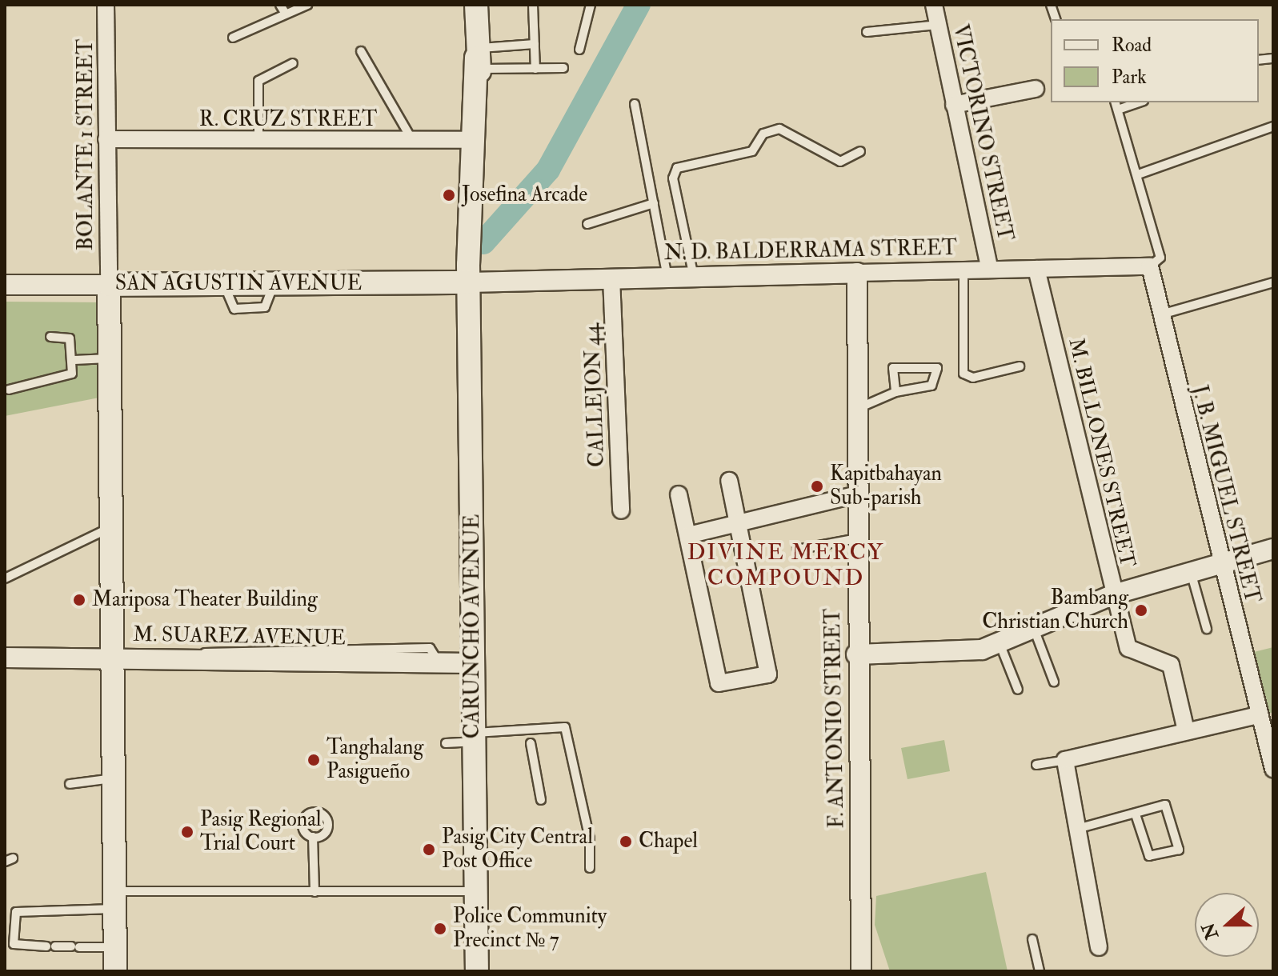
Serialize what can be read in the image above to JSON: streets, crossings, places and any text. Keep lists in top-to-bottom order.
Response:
{
  "streets": {
    "main road": ["SAN AGUSTIN AVENUE", "CARUNCHO AVENUE"],
    "street": [
      "R. CRUZ STREET",
      "VICTORINO STREET",
      "BOLANTE 1 STREET",
      "N. D. BALDERRAMA STREET",
      "CALLEJON 44",
      "M. BILLONES STREET",
      "J. B. MIGUEL STREET",
      "M. SUAREZ AVENUE",
      "F. ANTONIO STREET"
    ]
  },
  "crossings": [
    ["R. CRUZ STREET", "BOLANTE 1 STREET"],
    ["VICTORINO STREET", "N. D. BALDERRAMA STREET"],
    ["BOLANTE 1 STREET", "SAN AGUSTIN AVENUE"],
    ["N. D. BALDERRAMA STREET", "SAN AGUSTIN AVENUE"],
    ["N. D. BALDERRAMA STREET", "CALLEJON 44"],
    ["N. D. BALDERRAMA STREET", "M. BILLONES STREET"],
    ["N. D. BALDERRAMA STREET", "J. B. MIGUEL STREET"],
    ["N. D. BALDERRAMA STREET", "CARUNCHO AVENUE"],
    ["N. D. BALDERRAMA STREET", "F. ANTONIO STREET"],
    ["SAN AGUSTIN AVENUE", "CARUNCHO AVENUE"],
    ["CARUNCHO AVENUE", "M. SUAREZ AVENUE"]
  ],
  "districts": ["DIVINE MERCY COMPOUND"],
  "places": [
    "Josefina Arcade",
    "Kapitbahayan Sub-parish",
    "Mariposa Theater Building",
    "Bambang Christian Church",
    "Tanghalang Pasigueño",
    "Pasig Regional Trial Court",
    "Chapel",
    "Pasig City Central Post Office",
    "Police Community Precinct № 7"
  ],
  "legend": ["Road", "Park"],
  "north": "left"
}
